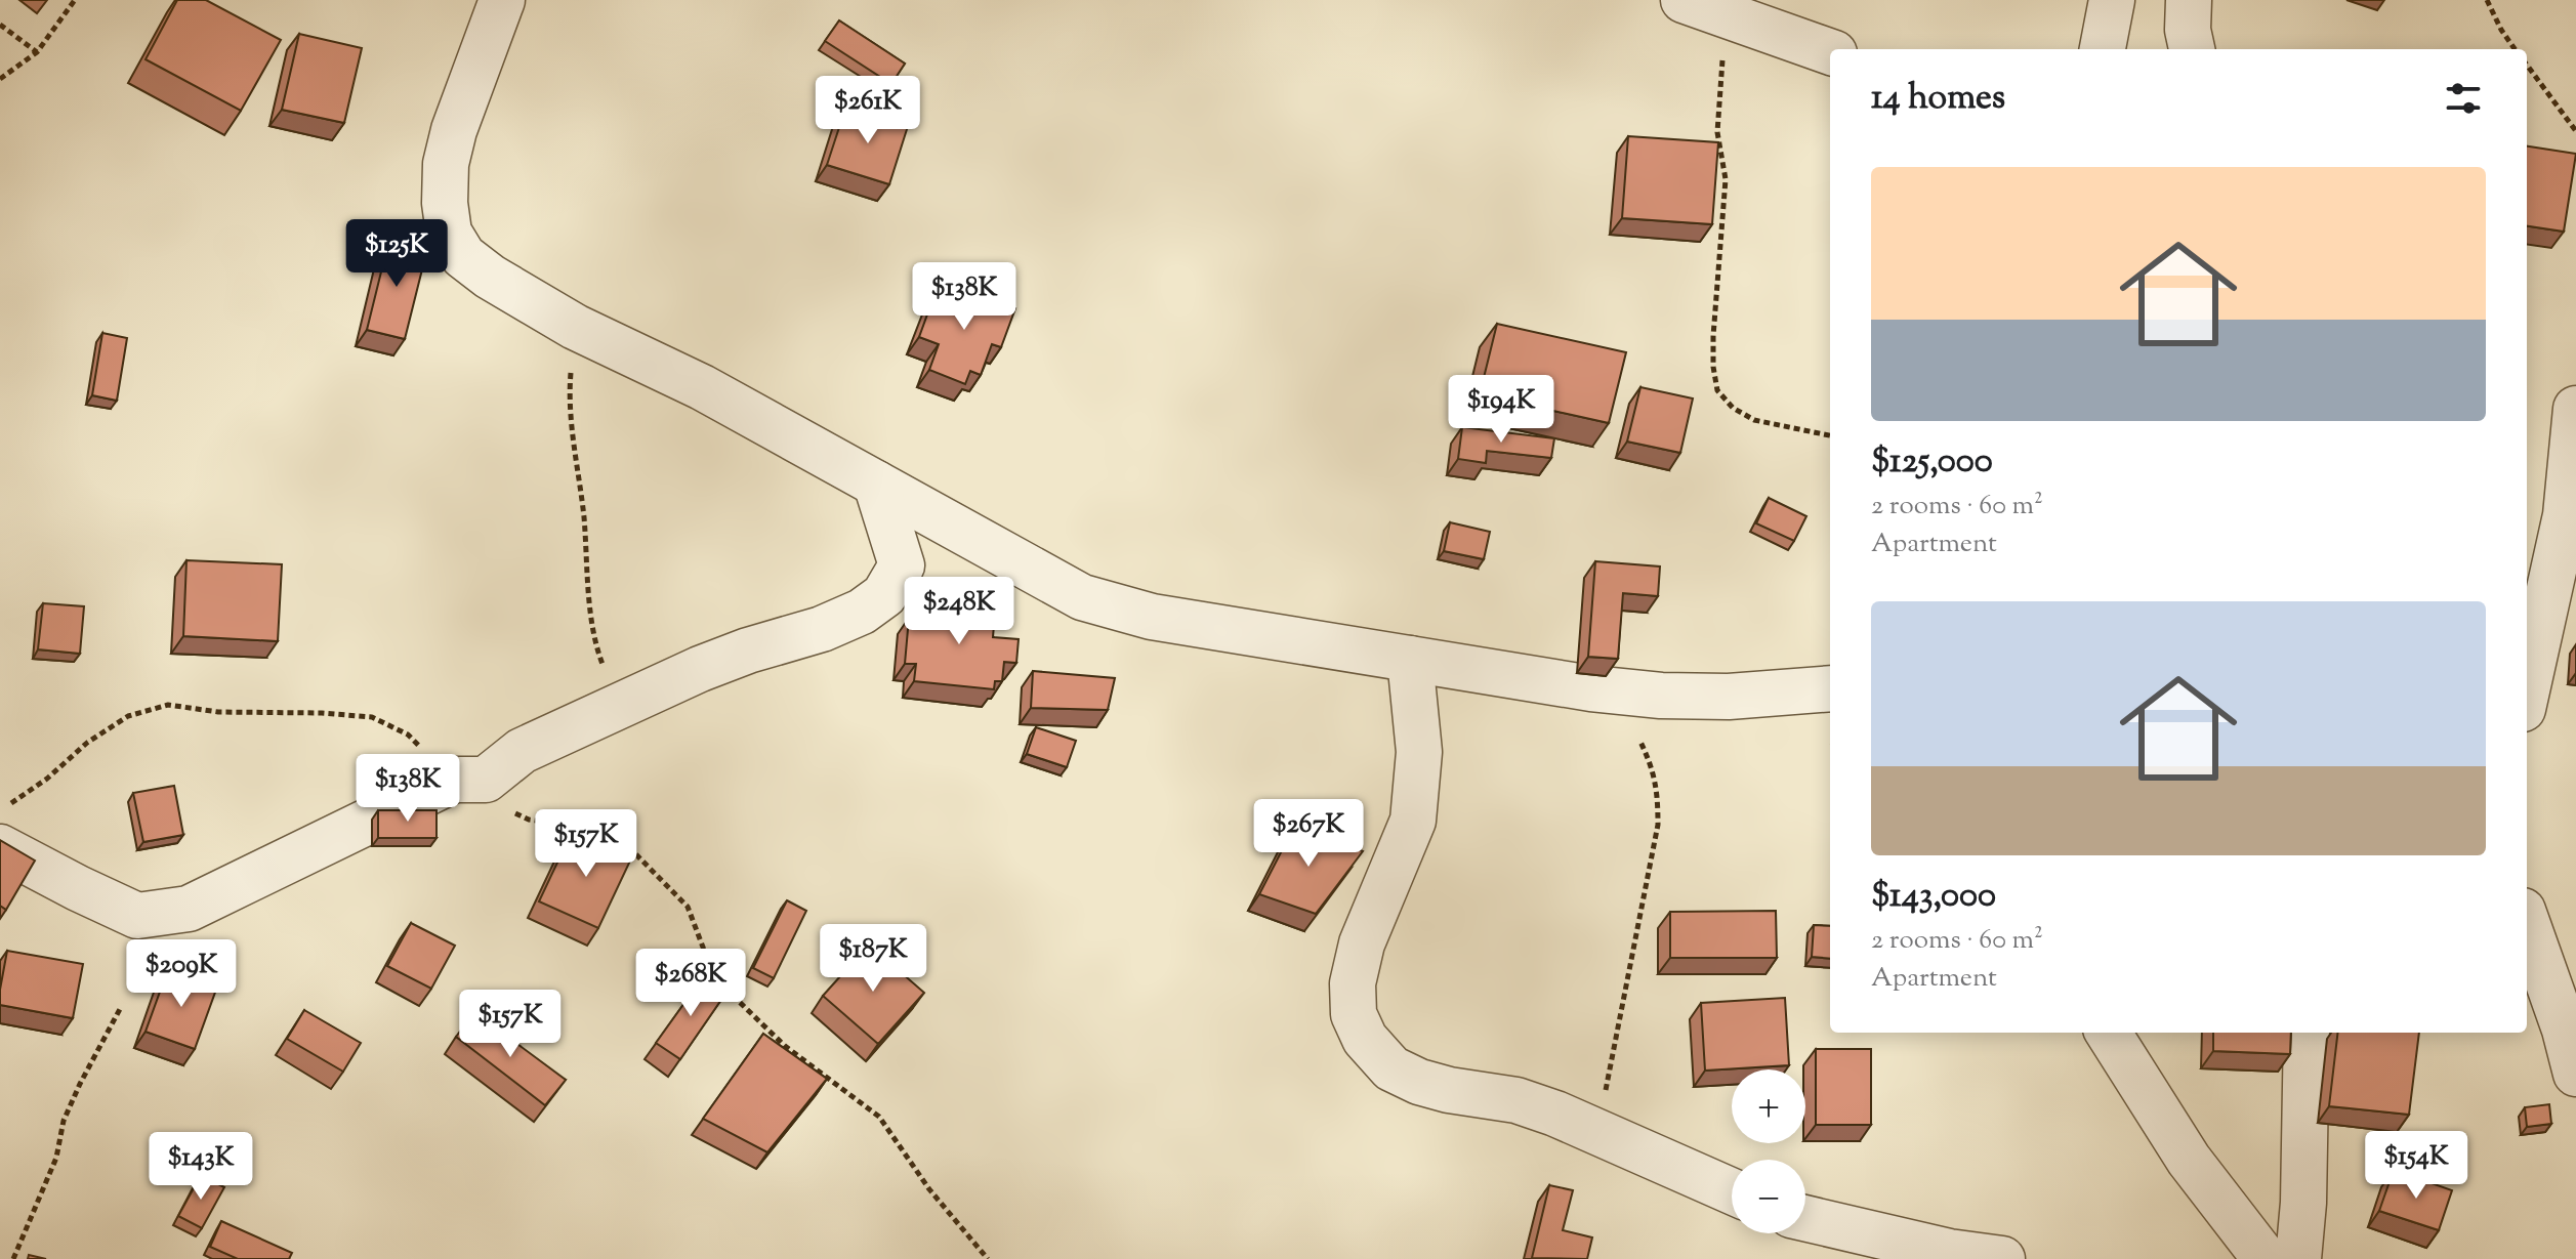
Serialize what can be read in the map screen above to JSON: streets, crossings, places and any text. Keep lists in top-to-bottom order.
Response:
{
  "page": {
    "heading": "14 homes",
    "price": [
      "$261K",
      "$125K",
      "$138K",
      "$194K",
      "$248K",
      "$138K",
      "$267K",
      "$157K",
      "$187K",
      "$209K",
      "$268K",
      "$157K",
      "$154K",
      "$143K"
    ],
    "list": [
      {
        "name": "$125,000",
        "note": "2 rooms · 60 m² · Apartment"
      },
      {
        "name": "$143,000",
        "note": "2 rooms · 60 m² · Apartment"
      }
    ],
    "map_buttons": ["+", "−"]
  }
}
